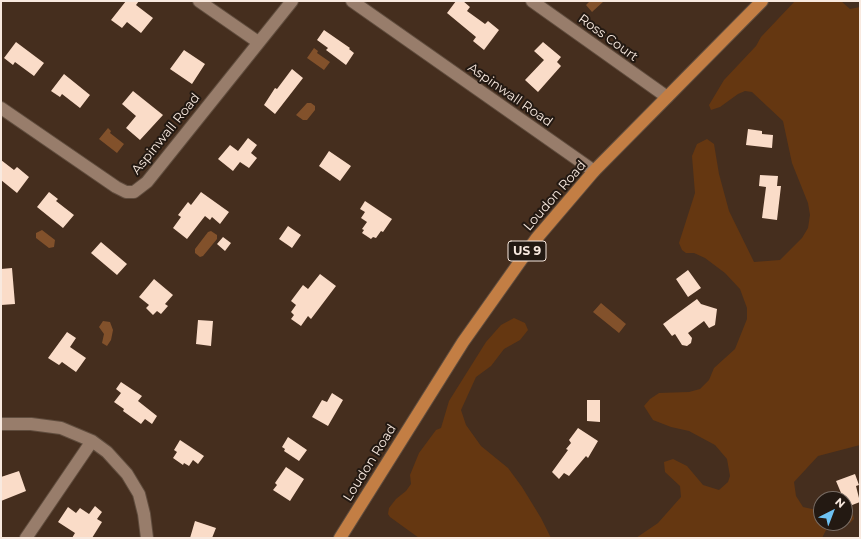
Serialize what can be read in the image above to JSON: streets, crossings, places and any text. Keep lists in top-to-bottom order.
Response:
{
  "streets": {
    "main road": ["Loudon Road", "US 9"],
    "street": ["Ross Court", "Aspinwall Road"]
  },
  "crossings": [
    ["Ross Court", "Loudon Road"],
    ["Aspinwall Road", "Loudon Road"]
  ],
  "north": "top right"
}
